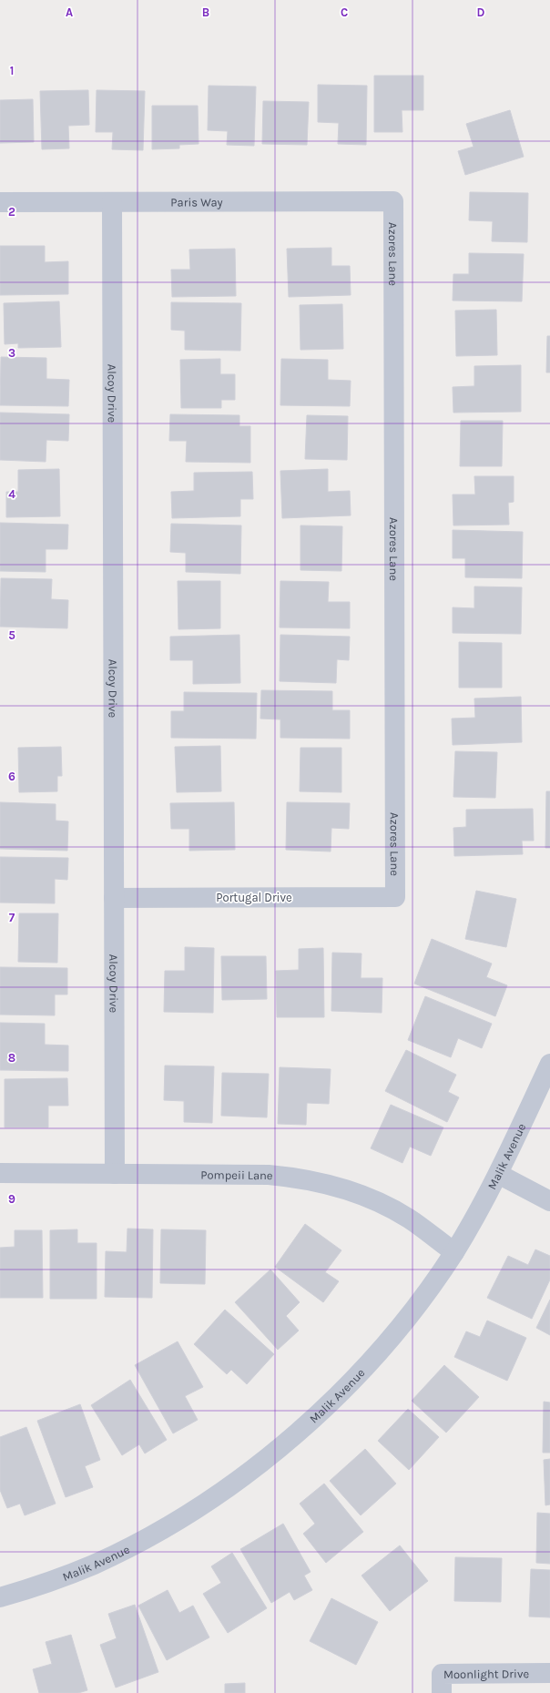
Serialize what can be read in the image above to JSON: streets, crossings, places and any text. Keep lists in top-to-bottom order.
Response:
{
  "streets": {
    "street": [
      "Paris Way",
      "Azores Lane",
      "Alcoy Drive",
      "Portugal Drive",
      "Malik Avenue",
      "Pompeii Lane",
      "Moonlight Drive"
    ]
  },
  "crossings": [
    ["Paris Way", "Azores Lane"],
    ["Paris Way", "Alcoy Drive"],
    ["Azores Lane", "Portugal Drive"],
    ["Alcoy Drive", "Portugal Drive"],
    ["Alcoy Drive", "Pompeii Lane"],
    ["Malik Avenue", "Pompeii Lane"]
  ],
  "grid": {
    "columns": [
      "A",
      "B",
      "C",
      "D"
    ],
    "rows": [
      "1",
      "2",
      "3",
      "4",
      "5",
      "6",
      "7",
      "8",
      "9"
    ]
  }
}
